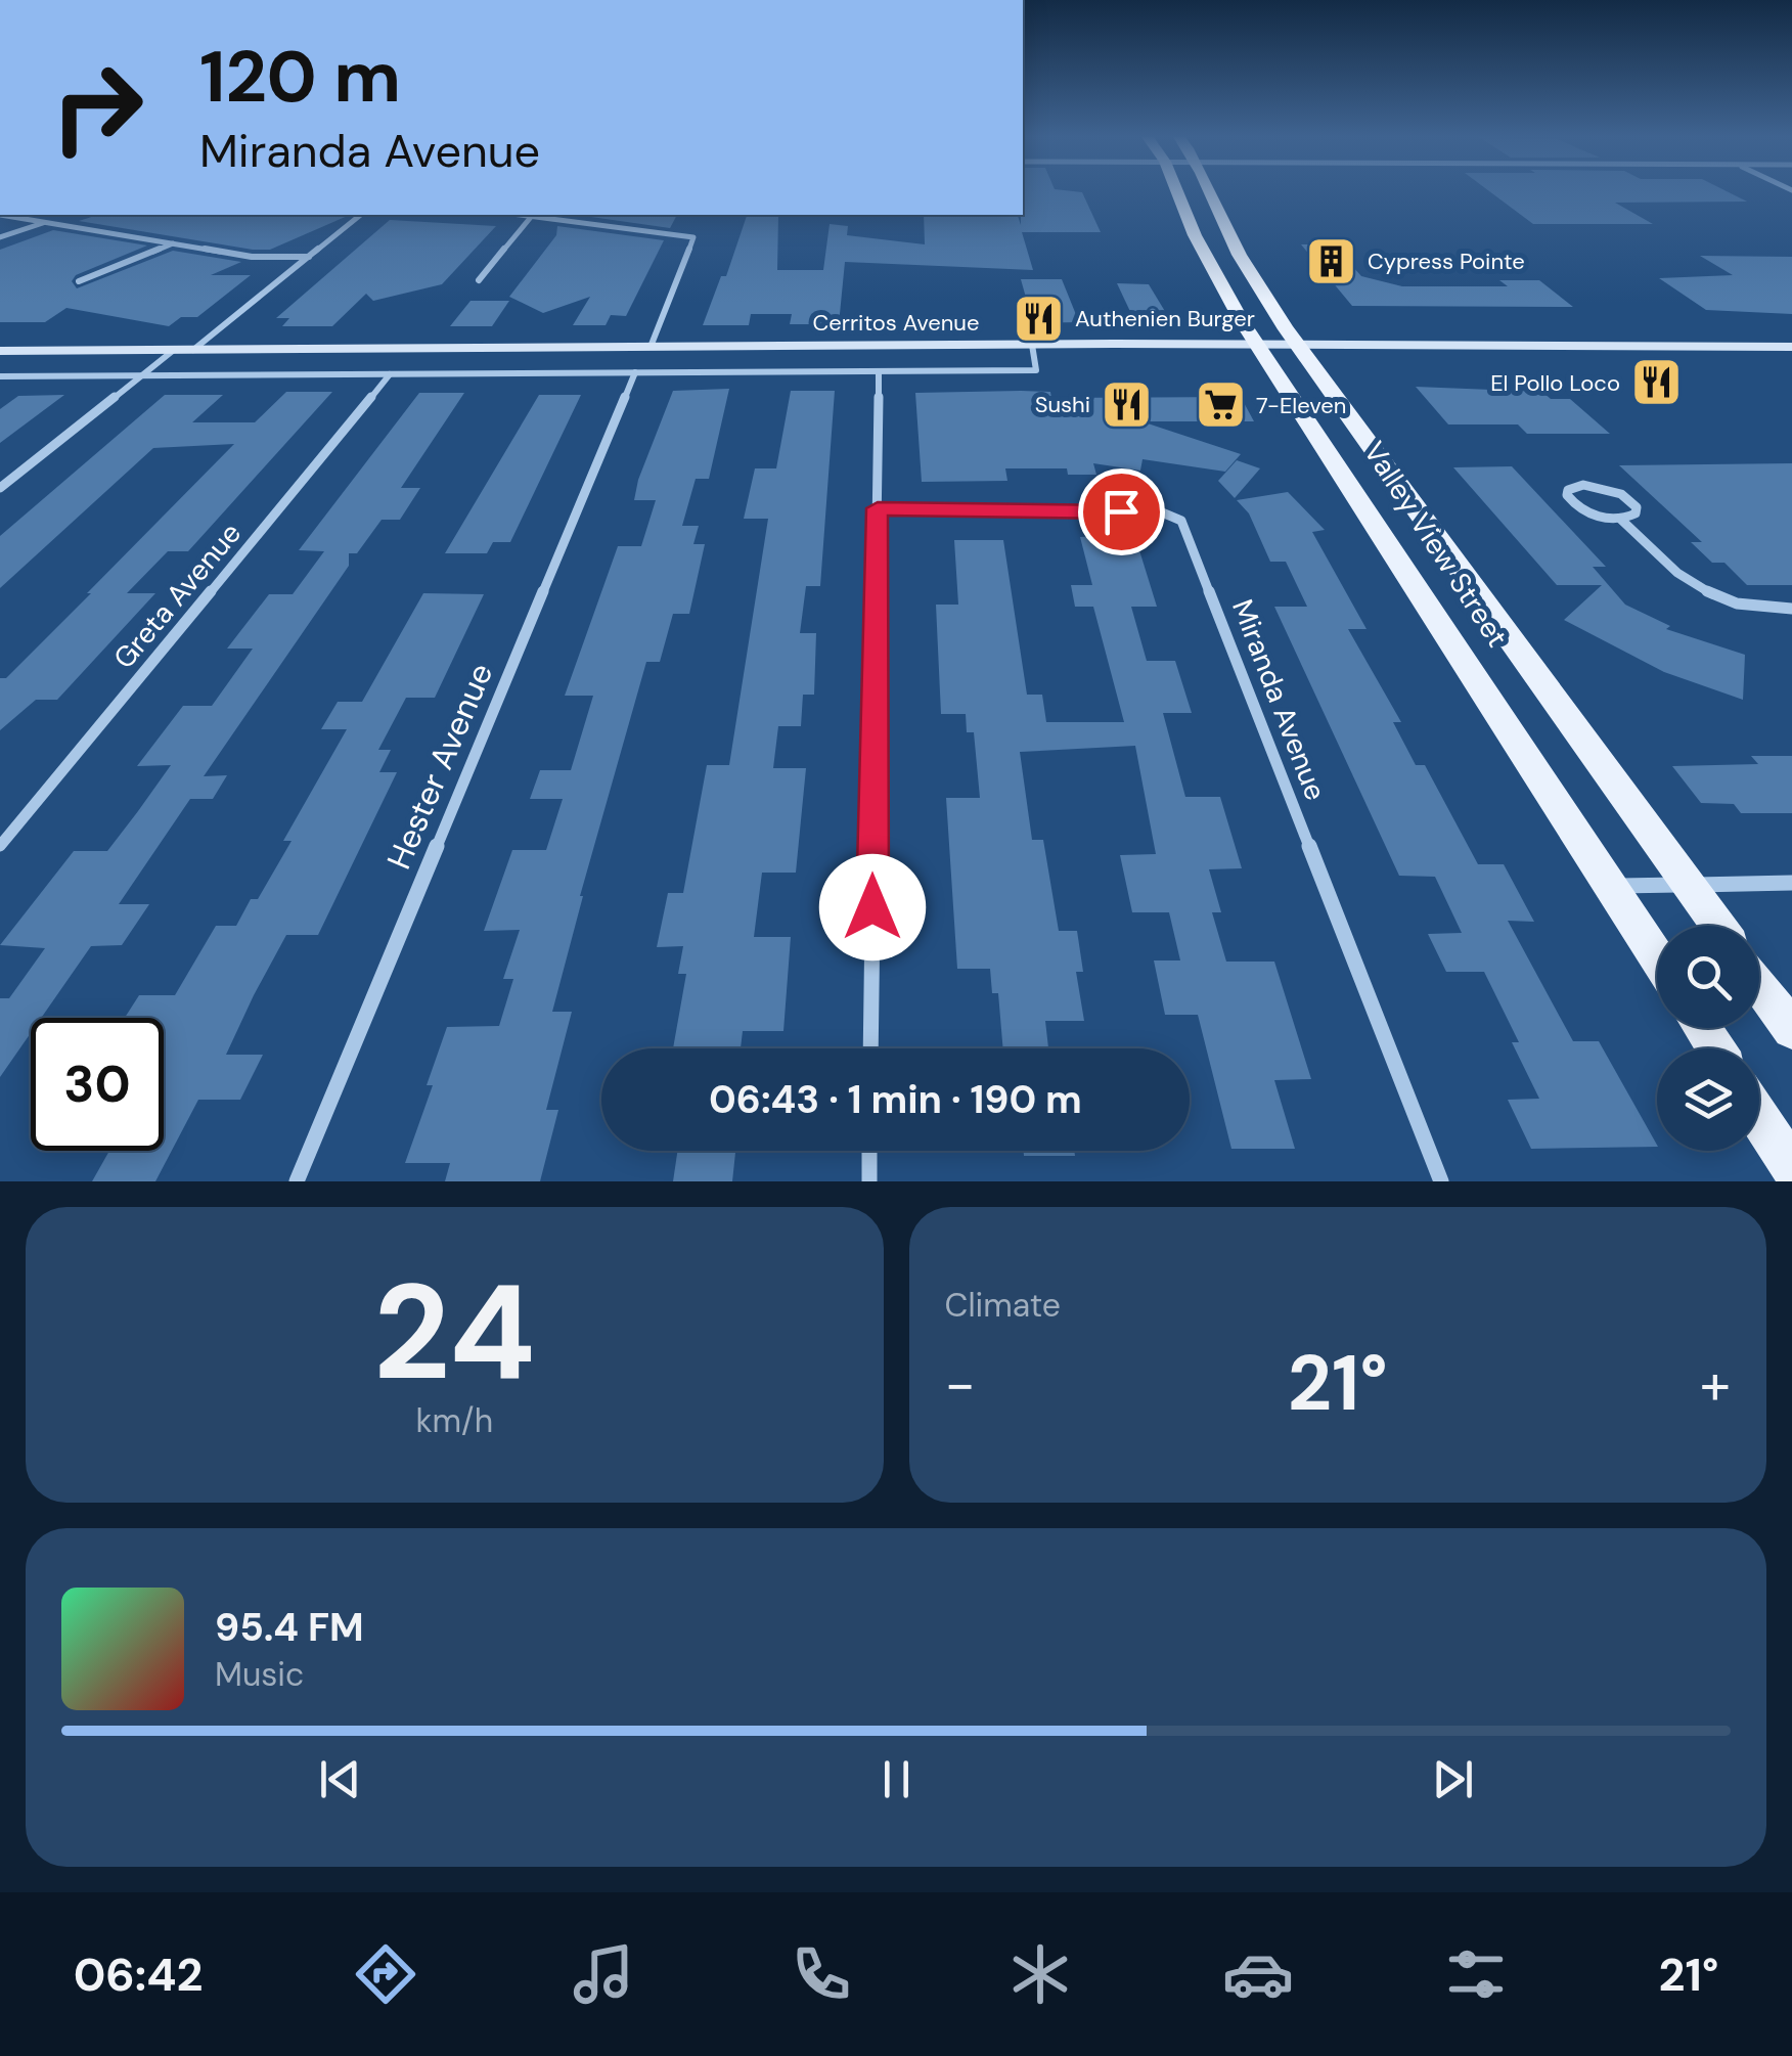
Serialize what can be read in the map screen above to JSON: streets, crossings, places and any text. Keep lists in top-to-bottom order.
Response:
{
  "streets": {
    "main road": ["Cerritos Avenue", "Valley View Street"],
    "street": ["Greta Avenue", "Miranda Avenue", "Hester Avenue"]
  },
  "crossings": [
    ["Cerritos Avenue", "Valley View Street"]
  ],
  "places": {
    "building": ["Cypress Pointe"],
    "restaurant": ["Authenien Burger", "El Pollo Loco", "Sushi"],
    "supermarket": ["7-Eleven"]
  },
  "page": {
    "turn": ["120 m", "Miranda Avenue"],
    "limit": "30",
    "trip": "06:43 · 1 min · 190 m",
    "tile": [
      ["24", "km/h"],
      "Climate"
    ],
    "heat": ["−", "21°", "+"],
    "song": ["95.4 FM", "Music"],
    "tabs": ["06:42", "21°"]
  }
}
